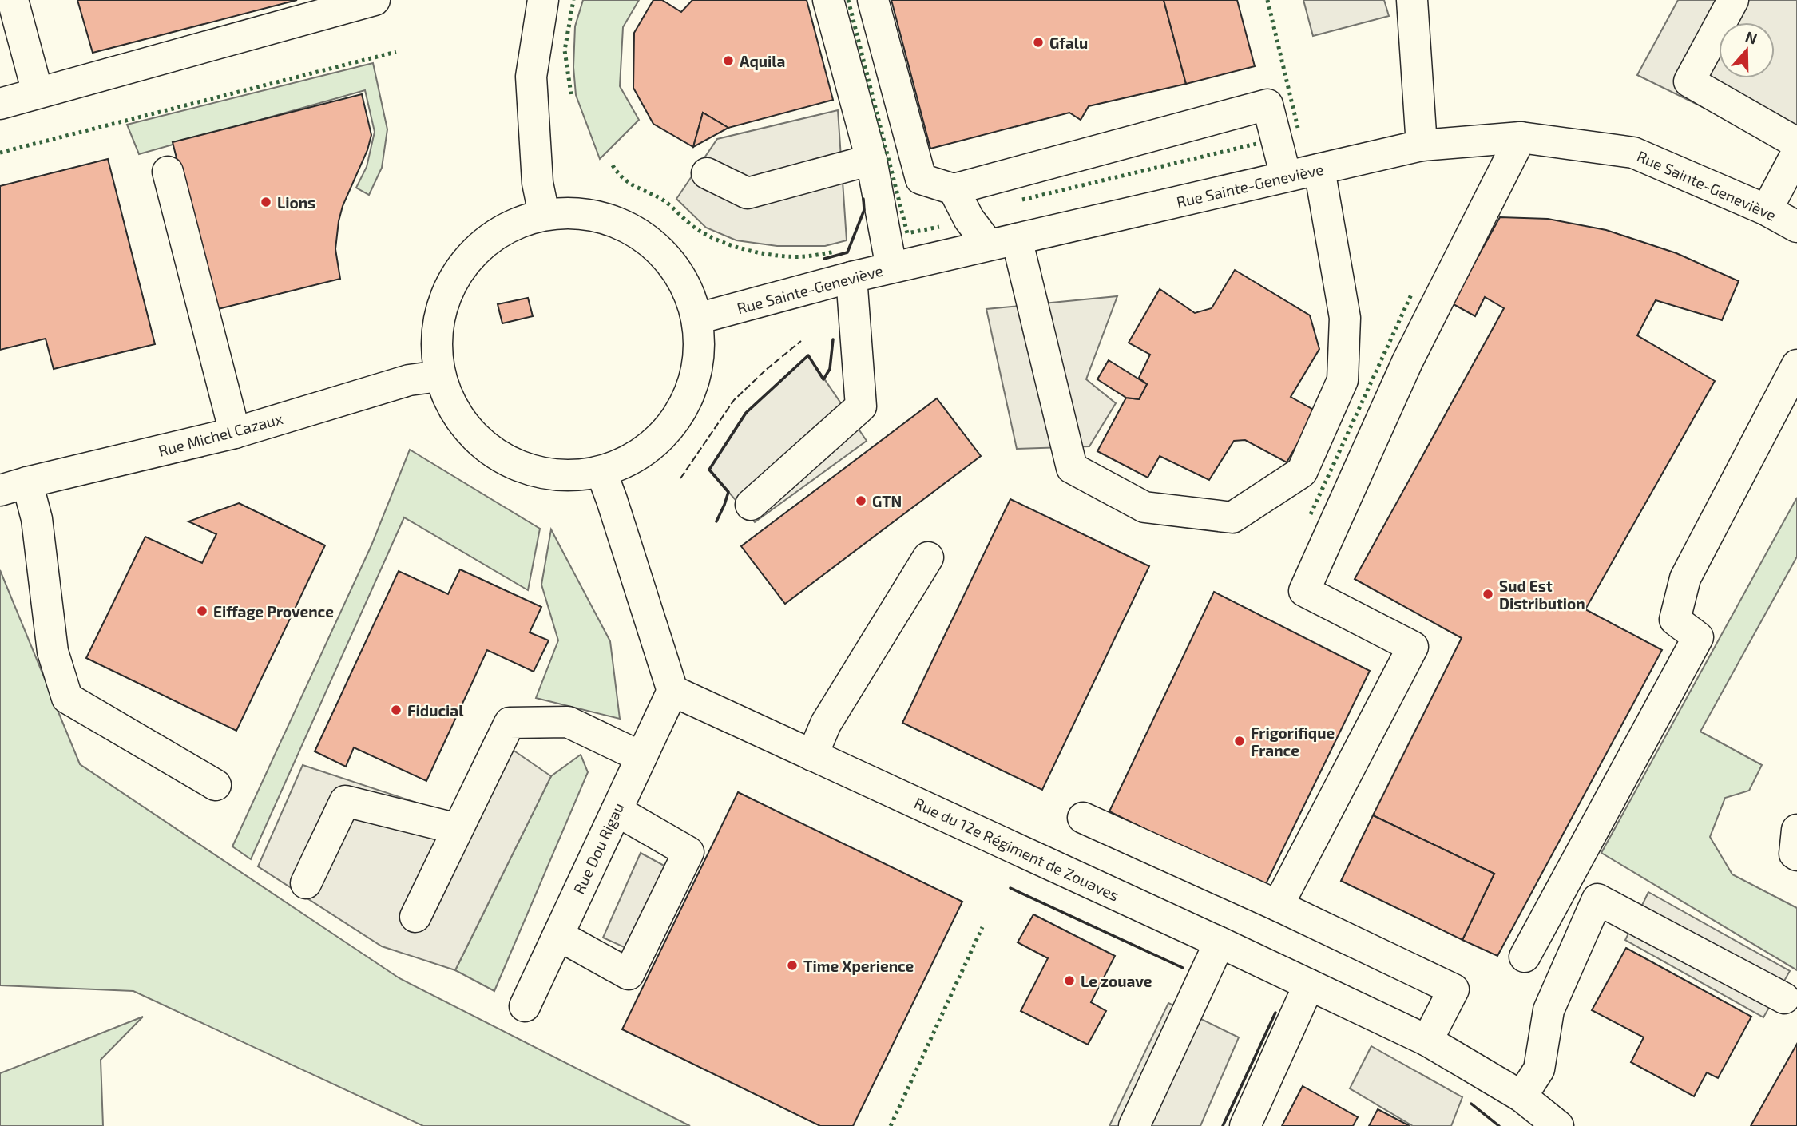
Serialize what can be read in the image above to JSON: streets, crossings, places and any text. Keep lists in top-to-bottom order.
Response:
{
  "streets": {
    "street": [
      "Rue Sainte-Geneviève",
      "Rue Michel Cazaux",
      "Rue Dou Rigau",
      "Rue du 12e Régiment de Zouaves"
    ]
  },
  "crossings": [
    ["Rue Dou Rigau", "Rue du 12e Régiment de Zouaves"]
  ],
  "places": [
    "Gfalu",
    "Aquila",
    "Lions",
    "GTN",
    "Sud Est Distribution",
    "Eiffage Provence",
    "Fiducial",
    "Frigorifique France",
    "Time Xperience",
    "Le zouave"
  ],
  "north": "top"
}
